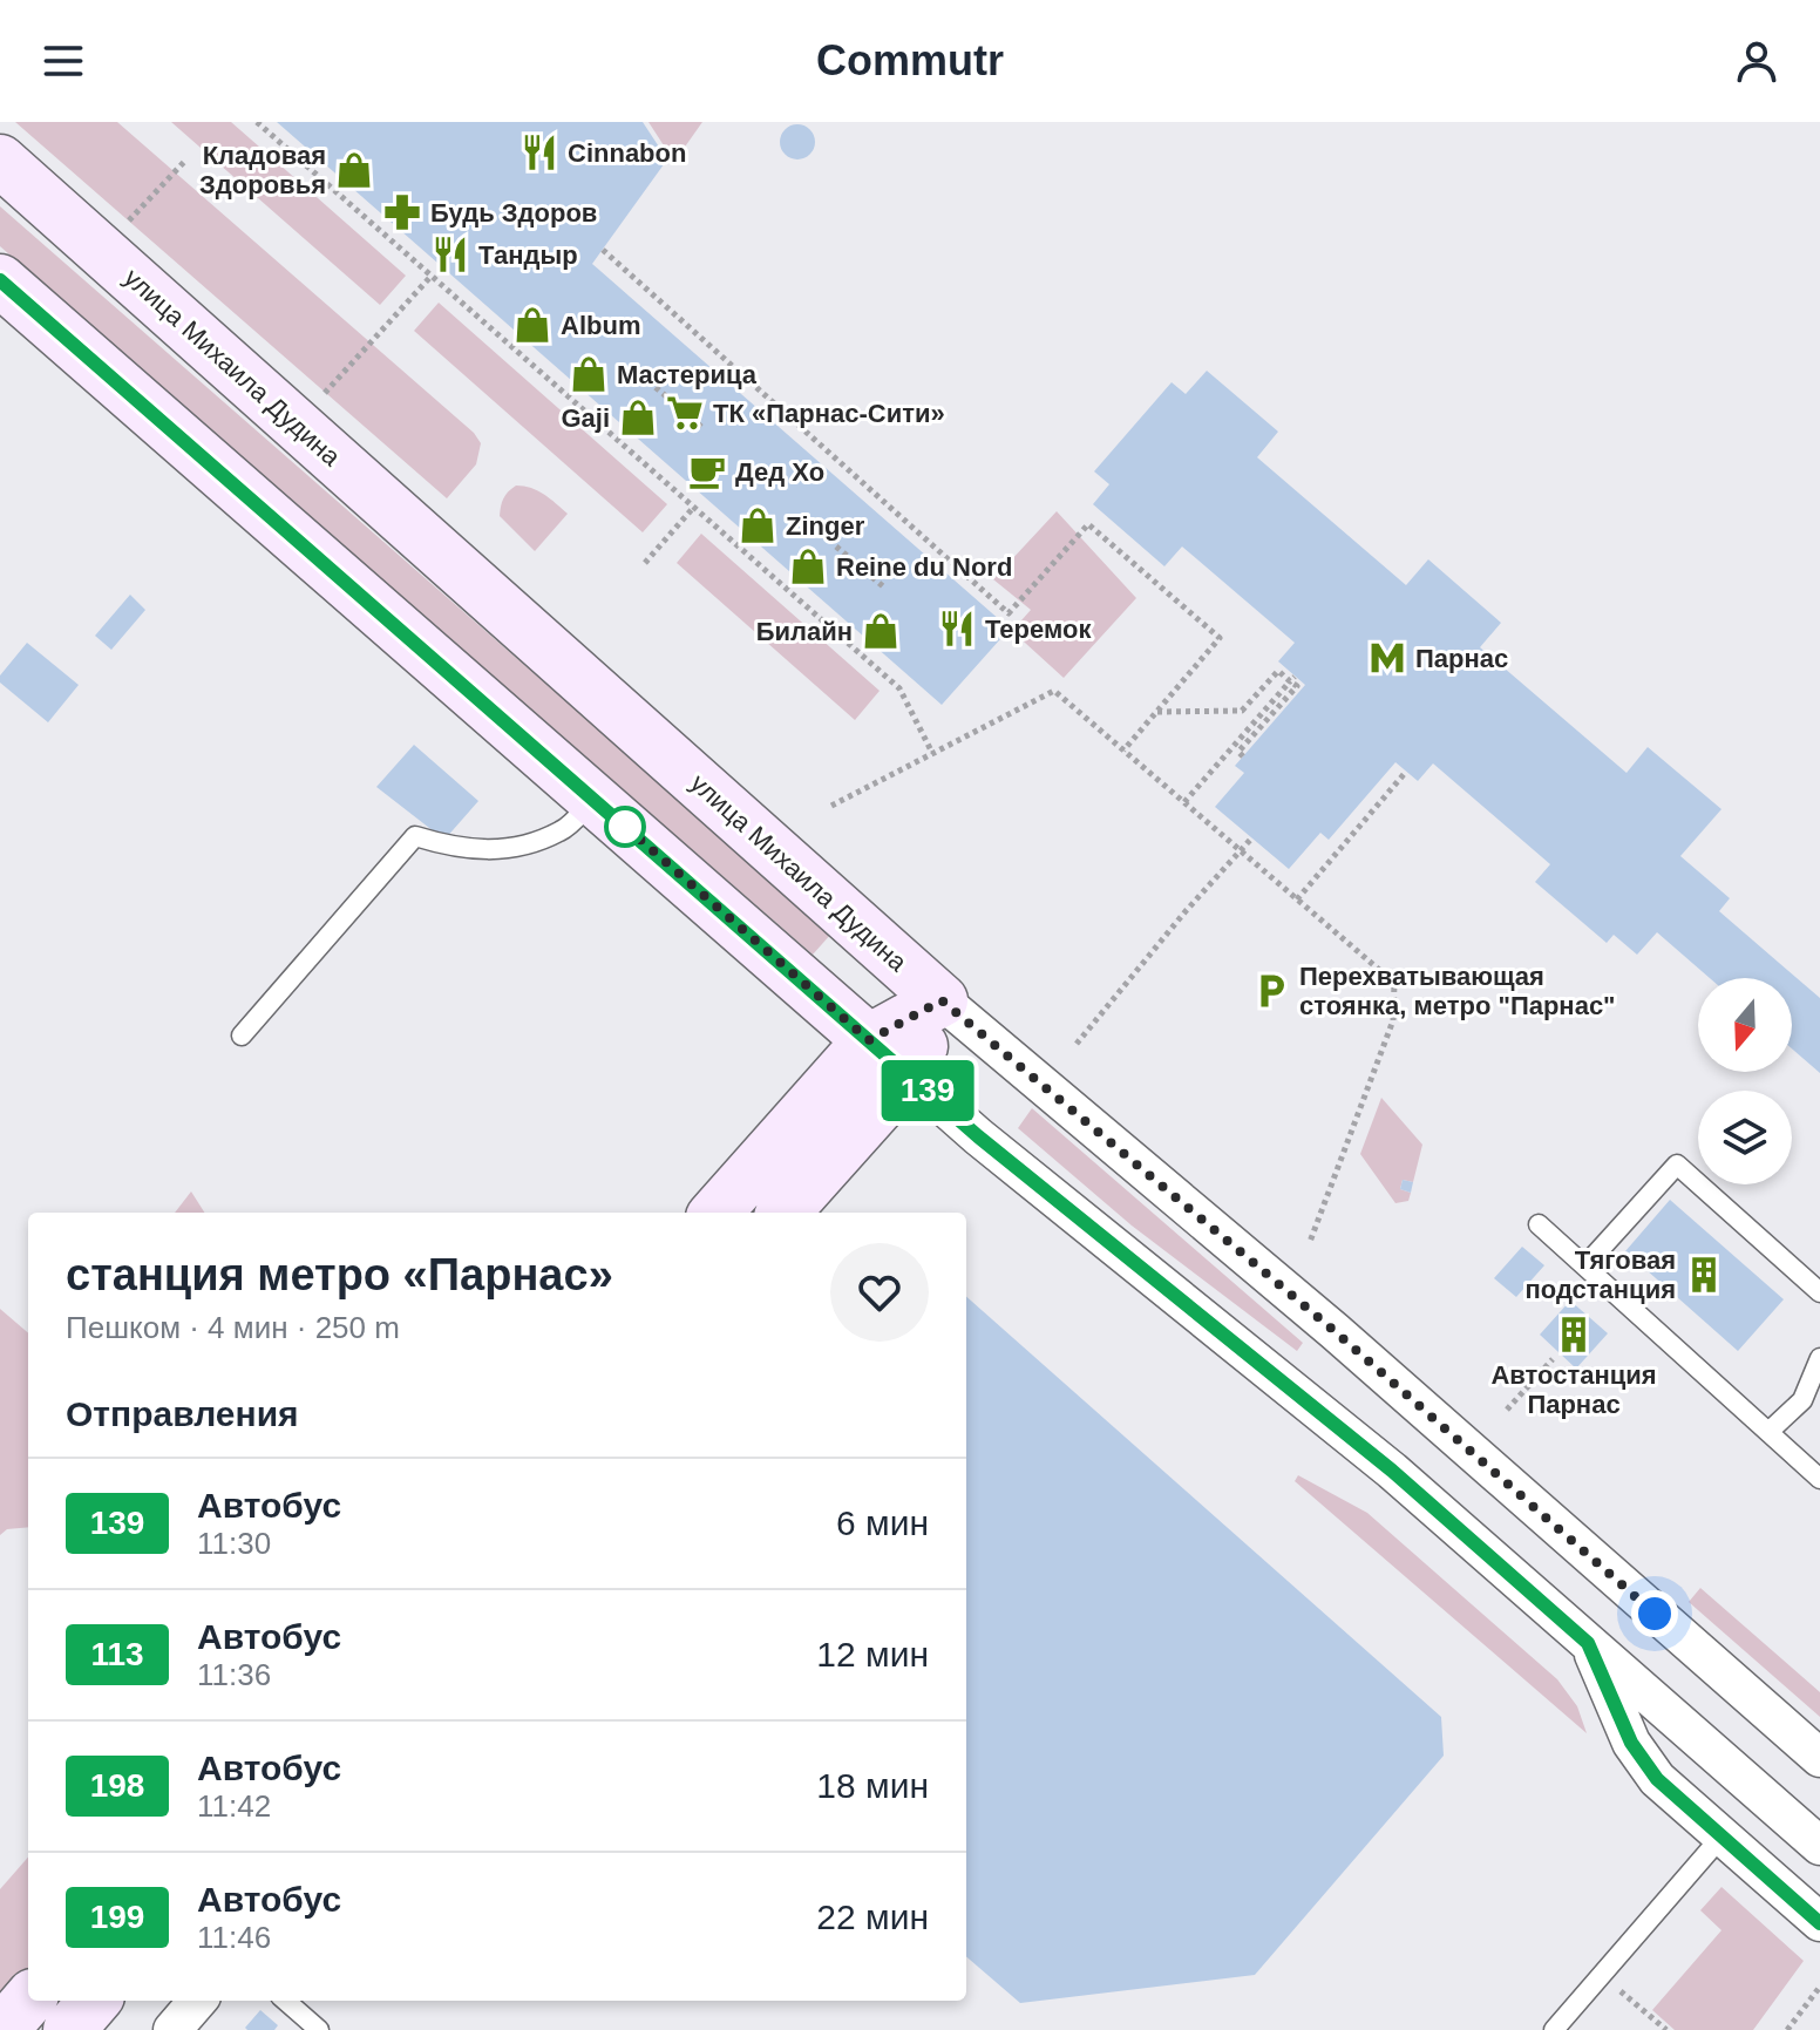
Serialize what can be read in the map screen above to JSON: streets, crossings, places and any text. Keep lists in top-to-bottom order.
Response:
{
  "streets": {
    "street": ["улица Михаила Дудина"]
  },
  "places": {
    "restaurant": ["Cinnabon", "Тандыр", "Теремок"],
    "shop": [
      "Кладовая Здоровья",
      "Album",
      "Мастерица",
      "Gaji",
      "Zinger",
      "Reine du Nord",
      "Билайн"
    ],
    "pharmacy": ["Будь Здоров"],
    "supermarket": ["ТК «Парнас-Сити»"],
    "cafe": ["Дед Хо"],
    "metro station": ["Парнас"],
    "parking": ["Перехватывающая стоянка, метро \"Парнас\""],
    "building": ["Тяговая подстанция", "Автостанция Парнас"]
  },
  "lines": ["bus line 139"],
  "north": "bottom",
  "page": {
    "header": "Commutr",
    "on_map": "139",
    "heading": [
      ["станция метро «Парнас»", "Пешком · 4 мин · 250 m"],
      "Отправления"
    ],
    "list": [
      {
        "mark": "139",
        "name": "Автобус",
        "note": "11:30",
        "value": "6 мин"
      },
      {
        "mark": "113",
        "name": "Автобус",
        "note": "11:36",
        "value": "12 мин"
      },
      {
        "mark": "198",
        "name": "Автобус",
        "note": "11:42",
        "value": "18 мин"
      },
      {
        "mark": "199",
        "name": "Автобус",
        "note": "11:46",
        "value": "22 мин"
      }
    ]
  }
}
